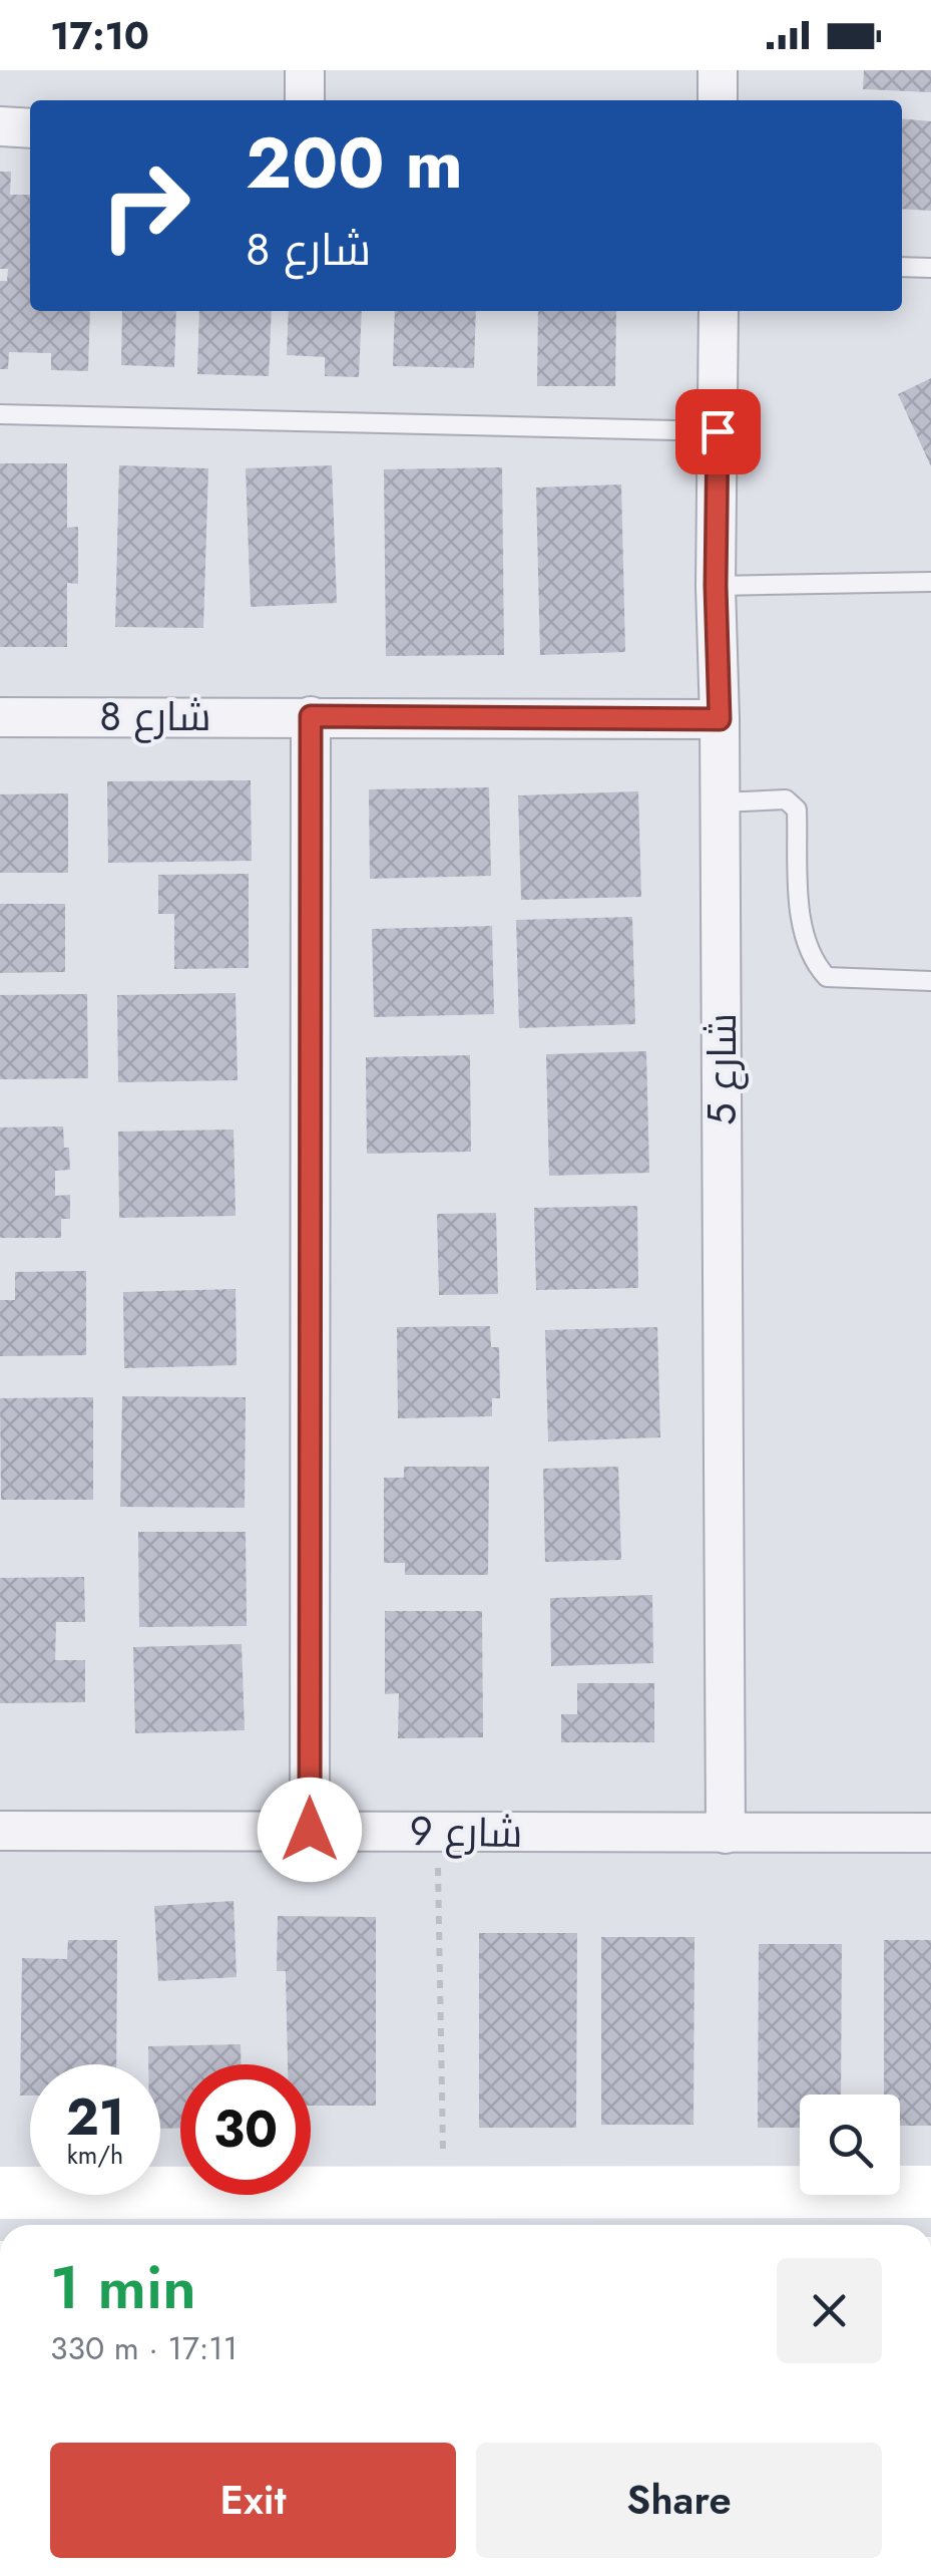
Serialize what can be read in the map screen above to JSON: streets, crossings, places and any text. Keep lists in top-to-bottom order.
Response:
{
  "streets": {
    "street": ["شارع 8", "شارع 5", "شارع 9"]
  },
  "crossings": [
    ["شارع 8", "شارع 5"],
    ["شارع 5", "شارع 9"]
  ],
  "page": {
    "status": "17:10",
    "turn": ["200 m", "شارع 8"],
    "speed": "21 km/h",
    "limit": "30",
    "heading": ["1 min", "330 m · 17:11"],
    "buttons": ["Exit", "Share"]
  }
}
